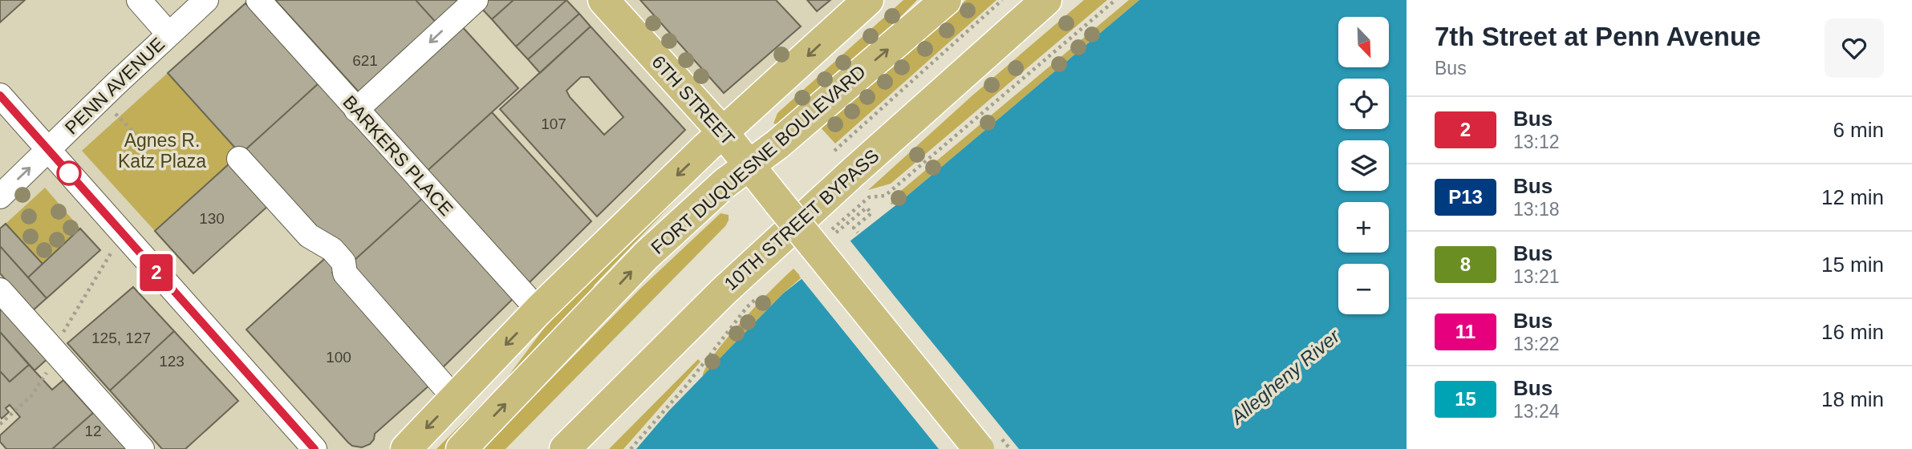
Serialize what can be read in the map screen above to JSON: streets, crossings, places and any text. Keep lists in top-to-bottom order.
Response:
{
  "streets": {
    "main road": ["6TH STREET", "FORT DUQUESNE BOULEVARD", "10TH STREET BYPASS"],
    "street": ["PENN AVENUE", "BARKERS PLACE"]
  },
  "crossings": [
    ["6TH STREET", "FORT DUQUESNE BOULEVARD"],
    ["BARKERS PLACE", "FORT DUQUESNE BOULEVARD"]
  ],
  "water": ["Allegheny River"],
  "parks": ["Agnes R. Katz Plaza"],
  "lines": ["bus line 2"],
  "house_numbers": [
    "621",
    "107",
    "130",
    "125, 127",
    "100",
    "123",
    "12"
  ],
  "north": "bottom right",
  "page": {
    "on_map": "2",
    "heading": ["7th Street at Penn Avenue", "Bus"],
    "map_buttons": ["+", "−"],
    "list": [
      {
        "mark": "2",
        "name": "Bus",
        "note": "13:12",
        "value": "6 min"
      },
      {
        "mark": "P13",
        "name": "Bus",
        "note": "13:18",
        "value": "12 min"
      },
      {
        "mark": "8",
        "name": "Bus",
        "note": "13:21",
        "value": "15 min"
      },
      {
        "mark": "11",
        "name": "Bus",
        "note": "13:22",
        "value": "16 min"
      },
      {
        "mark": "15",
        "name": "Bus",
        "note": "13:24",
        "value": "18 min"
      }
    ]
  }
}
